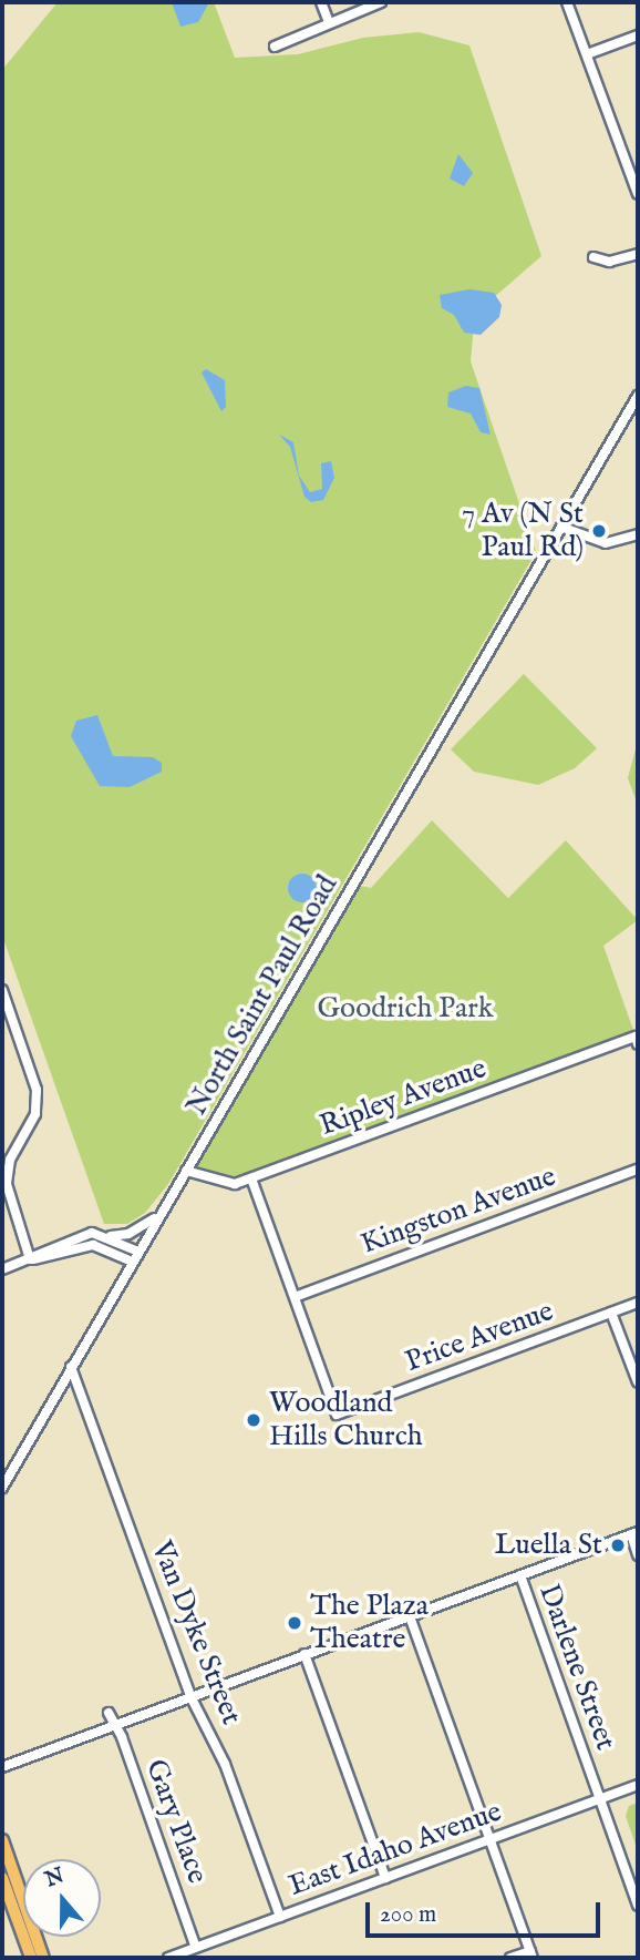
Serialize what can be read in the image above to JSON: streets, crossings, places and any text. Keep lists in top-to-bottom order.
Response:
{
  "streets": {
    "street": [
      "North Saint Paul Road",
      "Ripley Avenue",
      "Kingston Avenue",
      "Price Avenue",
      "Van Dyke Street",
      "Darlene Street",
      "Gary Place",
      "East Idaho Avenue"
    ]
  },
  "crossings": [
    ["North Saint Paul Road", "Ripley Avenue"],
    ["North Saint Paul Road", "Van Dyke Street"],
    ["Kingston Avenue", "Price Avenue"],
    ["Van Dyke Street", "East Idaho Avenue"],
    ["Darlene Street", "East Idaho Avenue"],
    ["Gary Place", "East Idaho Avenue"]
  ],
  "parks": ["Goodrich Park"],
  "places": [
    "7 Av (N St Paul Rd)",
    "Woodland Hills Church",
    "Luella St",
    "The Plaza Theatre"
  ],
  "scale_bar": "200 m",
  "north": "top"
}
